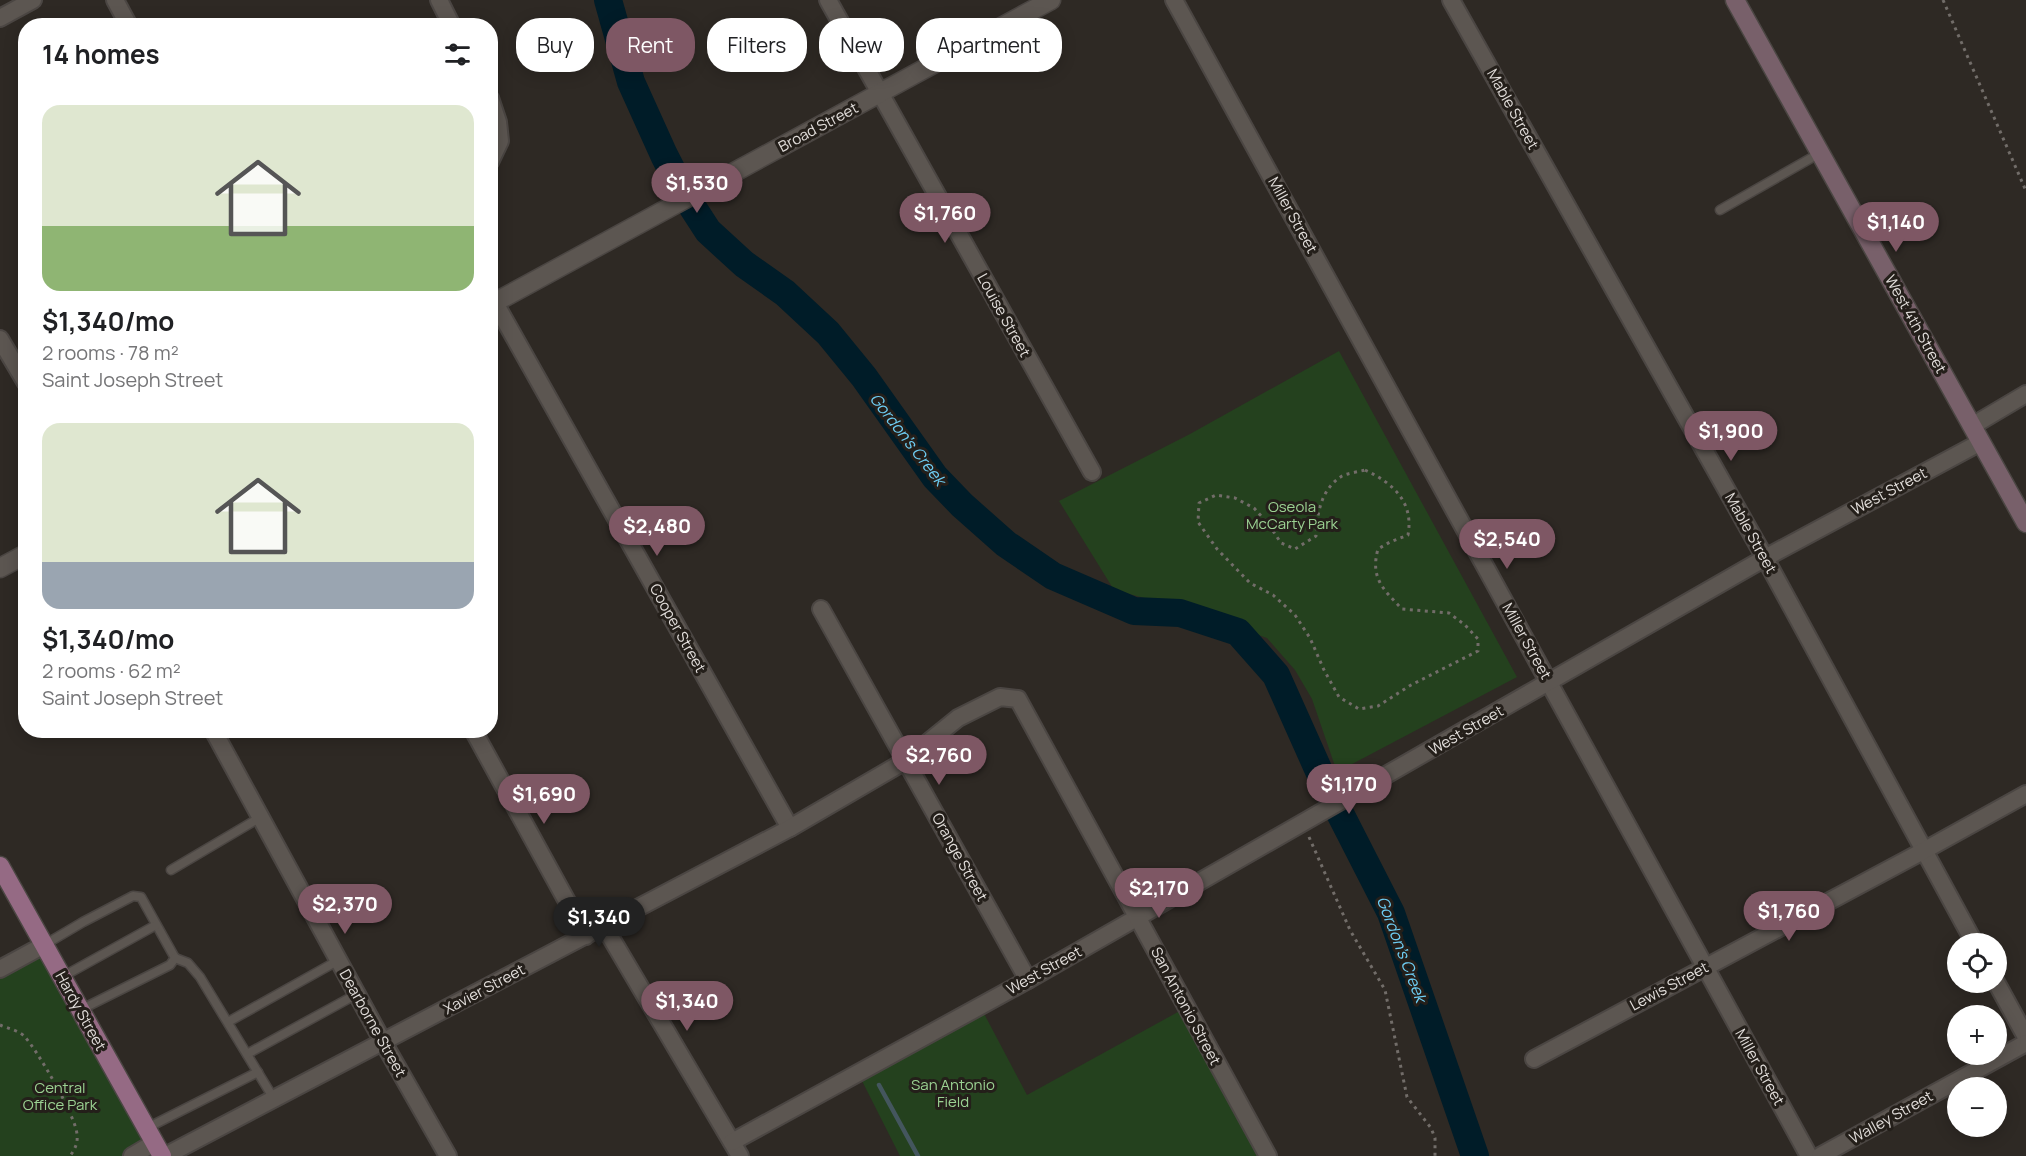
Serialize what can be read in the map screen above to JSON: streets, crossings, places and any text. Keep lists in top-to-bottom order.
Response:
{
  "streets": {
    "main road": ["West 4th Street", "Hardy Street"],
    "street": [
      "Mable Street",
      "Broad Street",
      "Miller Street",
      "Louise Street",
      "West Street",
      "Cooper Street",
      "Orange Street",
      "Lewis Street",
      "Xavier Street",
      "San Antonio Street",
      "Dearborne Street",
      "Walley Street"
    ]
  },
  "crossings": [
    ["Mable Street", "West Street"],
    ["Mable Street", "Lewis Street"],
    ["Broad Street", "Louise Street"],
    ["Miller Street", "West Street"],
    ["Miller Street", "Lewis Street"],
    ["West 4th Street", "West Street"],
    ["West Street", "Orange Street"],
    ["West Street", "San Antonio Street"],
    ["Cooper Street", "Xavier Street"],
    ["Orange Street", "Xavier Street"],
    ["Xavier Street", "San Antonio Street"],
    ["Xavier Street", "Hardy Street"],
    ["Xavier Street", "Dearborne Street"]
  ],
  "water": ["Gordon's Creek"],
  "parks": ["Oseola McCarty Park", "San Antonio Field", "Central Office Park"],
  "page": {
    "chip": [
      "Buy",
      "Rent",
      "Filters",
      "New",
      "Apartment"
    ],
    "heading": "14 homes",
    "list": [
      {
        "name": "$1,340/mo",
        "note": "2 rooms · 78 m² · Saint Joseph Street"
      },
      {
        "name": "$1,340/mo",
        "note": "2 rooms · 62 m² · Saint Joseph Street"
      }
    ],
    "price": [
      "$1,530",
      "$1,760",
      "$1,140",
      "$1,900",
      "$2,480",
      "$2,540",
      "$2,760",
      "$1,170",
      "$1,690",
      "$2,170",
      "$2,370",
      "$1,760",
      "$1,340",
      "$1,340"
    ],
    "map_buttons": ["+", "−"]
  }
}
